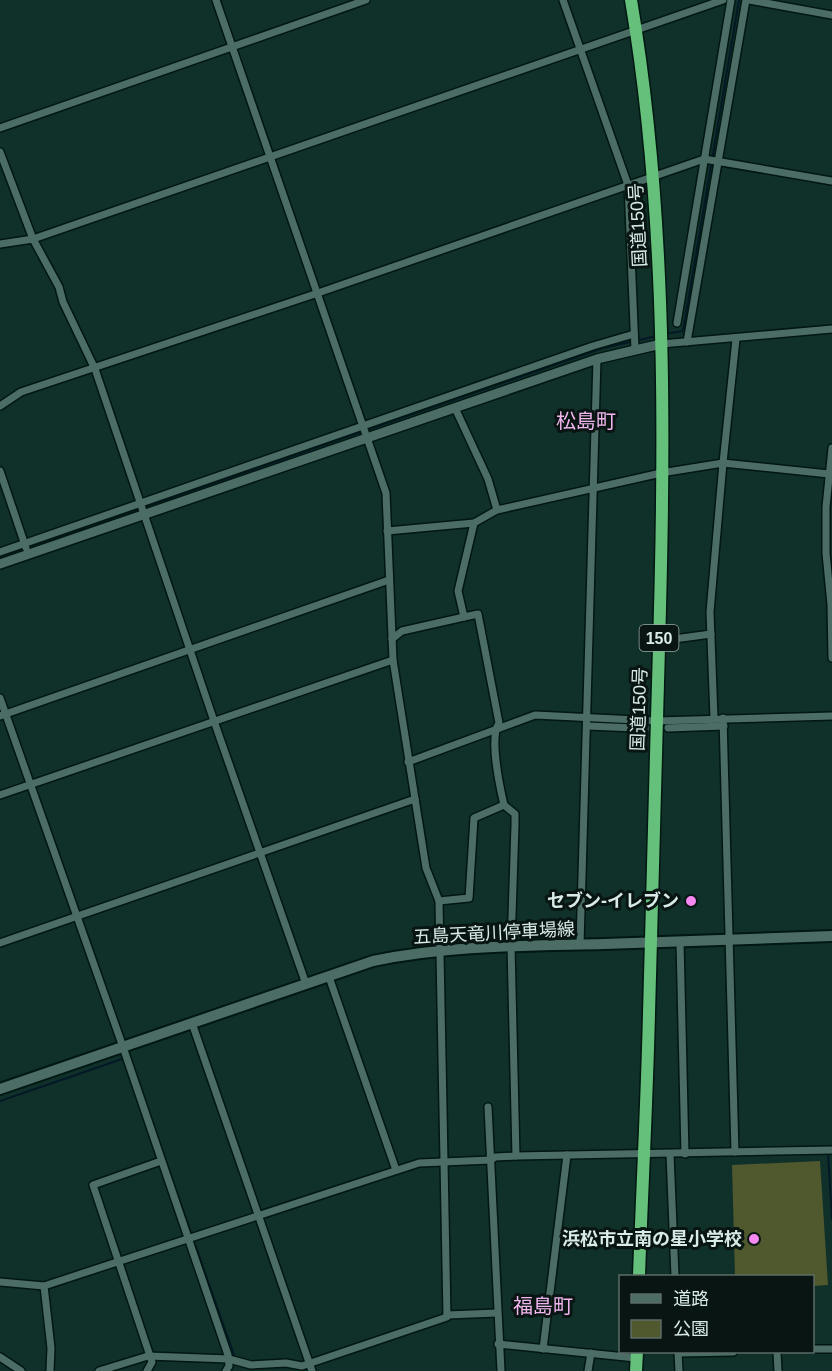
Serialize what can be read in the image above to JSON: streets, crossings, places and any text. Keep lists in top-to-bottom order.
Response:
{
  "streets": {
    "highway": ["国道150号", "150"],
    "main road": ["五島天竜川停車場線"]
  },
  "crossings": [
    ["国道150号", "五島天竜川停車場線"]
  ],
  "districts": ["松島町", "福島町"],
  "places": ["セブン-イレブン", "浜松市立南の星小学校"],
  "legend": ["道路", "公園"]
}
